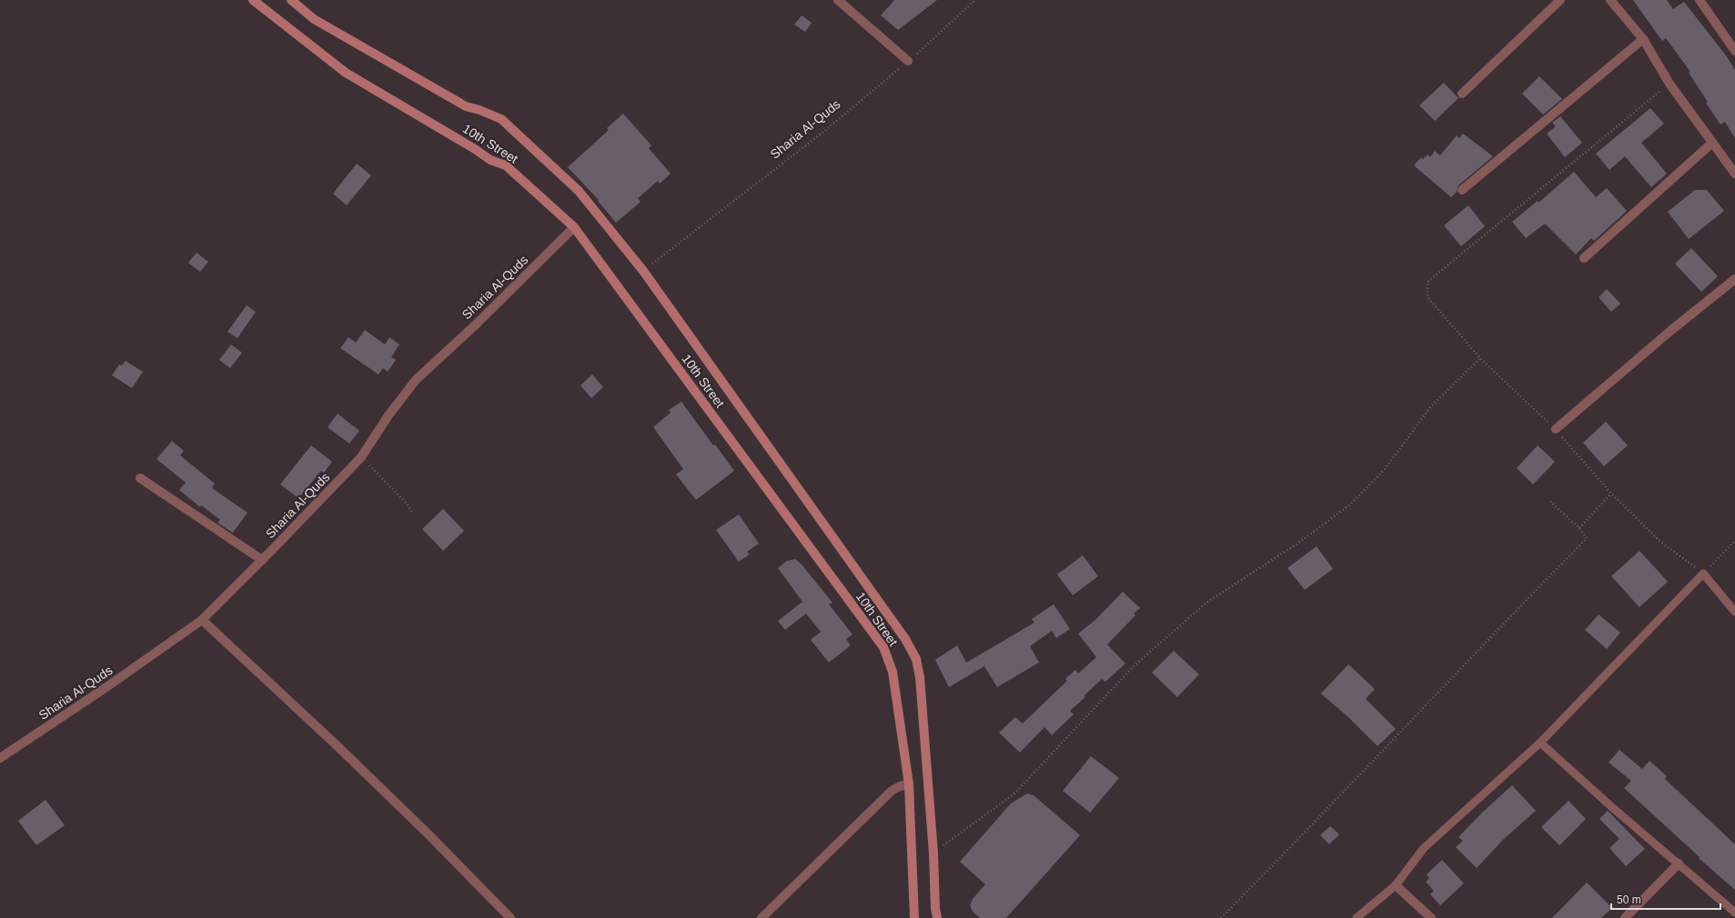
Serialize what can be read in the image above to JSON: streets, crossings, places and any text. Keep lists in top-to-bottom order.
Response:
{
  "streets": {
    "main road": ["10th Street"],
    "street": ["Sharia Al-Quds"]
  },
  "crossings": [
    ["Sharia Al-Quds", "10th Street"]
  ],
  "scale_bar": "50 m"
}
